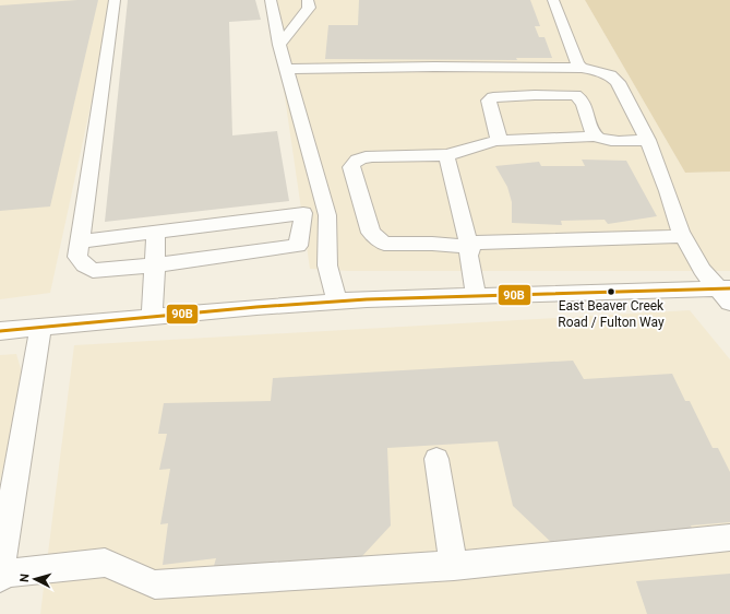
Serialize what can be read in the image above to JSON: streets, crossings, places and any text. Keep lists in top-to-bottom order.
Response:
{
  "places": ["East Beaver Creek Road / Fulton Way"],
  "lines": ["transit line 90B"],
  "north": "left"
}
